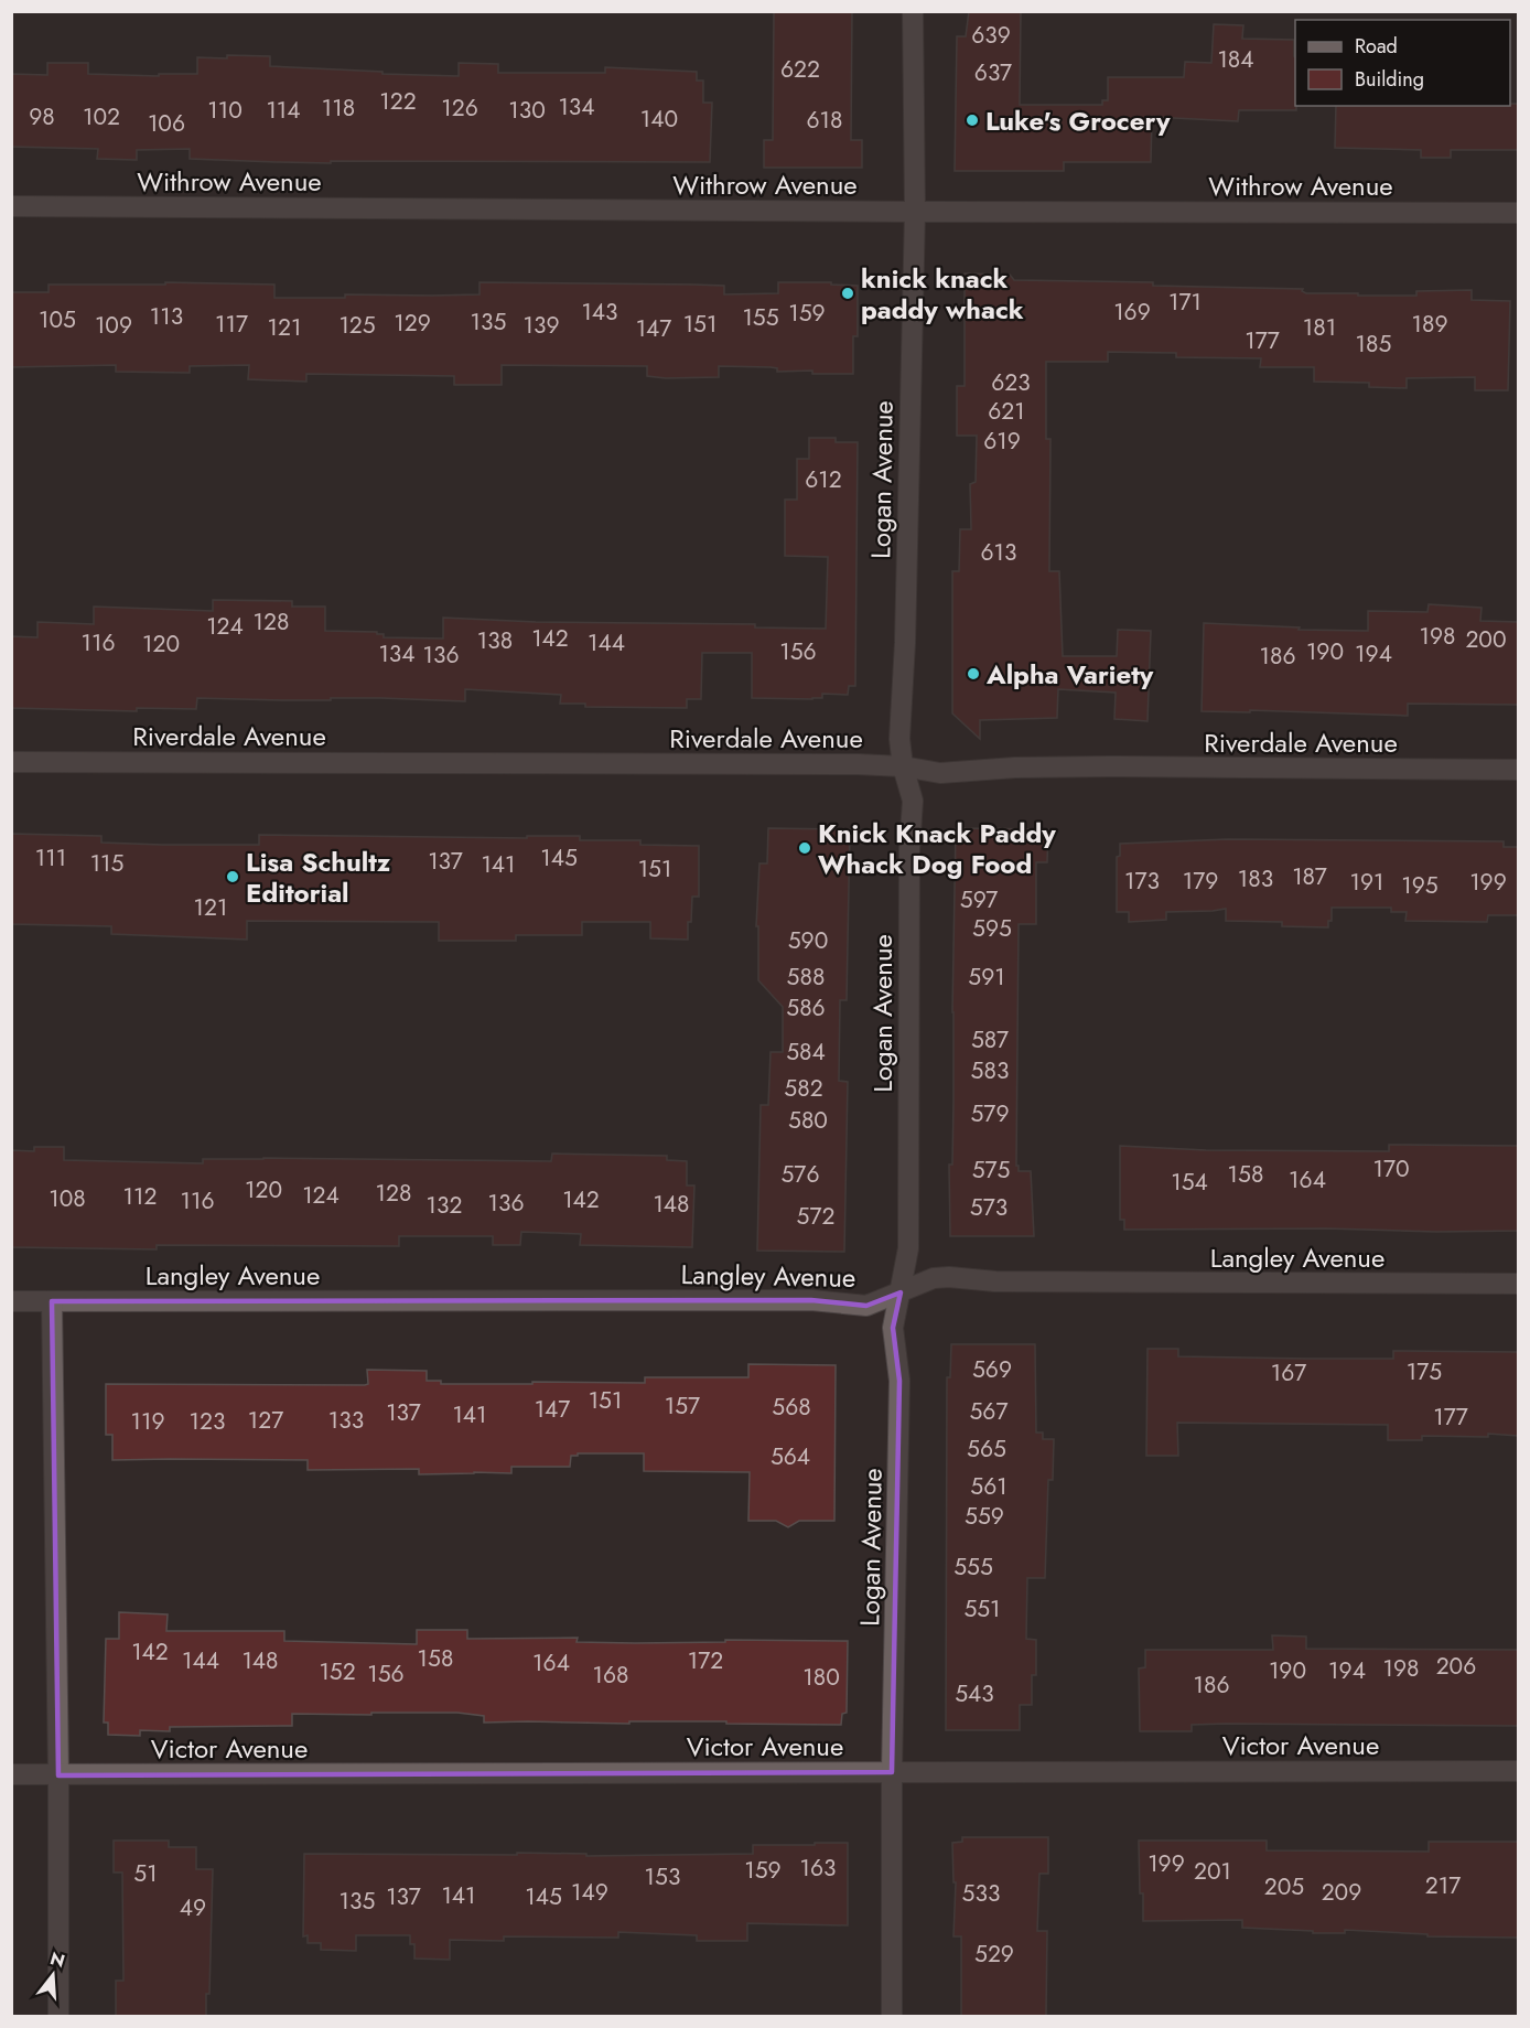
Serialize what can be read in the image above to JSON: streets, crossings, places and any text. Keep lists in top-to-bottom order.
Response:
{
  "streets": {
    "street": [
      "Withrow Avenue",
      "Logan Avenue",
      "Riverdale Avenue",
      "Langley Avenue",
      "Victor Avenue"
    ]
  },
  "crossings": [
    ["Withrow Avenue", "Logan Avenue"],
    ["Logan Avenue", "Riverdale Avenue"],
    ["Logan Avenue", "Langley Avenue"],
    ["Logan Avenue", "Victor Avenue"]
  ],
  "places": [
    "Luke's Grocery",
    "knick knack paddy whack",
    "Alpha Variety",
    "Knick Knack Paddy Whack Dog Food",
    "Lisa Schultz Editorial"
  ],
  "house_numbers": [
    "639",
    "184",
    "622",
    "637",
    "122",
    "134",
    "118",
    "126",
    "110",
    "114",
    "130",
    "98",
    "102",
    "140",
    "618",
    "106",
    "171",
    "143",
    "169",
    "159",
    "113",
    "155",
    "105",
    "135",
    "129",
    "117",
    "151",
    "189",
    "109",
    "125",
    "139",
    "121",
    "181",
    "147",
    "177",
    "185",
    "623",
    "621",
    "619",
    "612",
    "613",
    "128",
    "124",
    "198",
    "142",
    "200",
    "138",
    "116",
    "144",
    "120",
    "156",
    "190",
    "134",
    "194",
    "136",
    "186",
    "111",
    "145",
    "137",
    "115",
    "141",
    "151",
    "187",
    "183",
    "173",
    "179",
    "191",
    "199",
    "195",
    "597",
    "121",
    "595",
    "590",
    "588",
    "591",
    "586",
    "587",
    "584",
    "583",
    "582",
    "579",
    "580",
    "170",
    "575",
    "576",
    "158",
    "164",
    "154",
    "120",
    "128",
    "124",
    "112",
    "108",
    "142",
    "116",
    "136",
    "148",
    "132",
    "573",
    "572",
    "569",
    "175",
    "167",
    "151",
    "157",
    "568",
    "147",
    "567",
    "137",
    "141",
    "177",
    "127",
    "133",
    "119",
    "123",
    "565",
    "564",
    "561",
    "559",
    "555",
    "551",
    "142",
    "158",
    "144",
    "148",
    "172",
    "164",
    "206",
    "198",
    "190",
    "194",
    "152",
    "156",
    "168",
    "180",
    "186",
    "543",
    "199",
    "163",
    "159",
    "201",
    "51",
    "153",
    "217",
    "205",
    "149",
    "209",
    "533",
    "141",
    "137",
    "145",
    "135",
    "49",
    "529"
  ],
  "legend": ["Road", "Building"],
  "north": "top"
}
